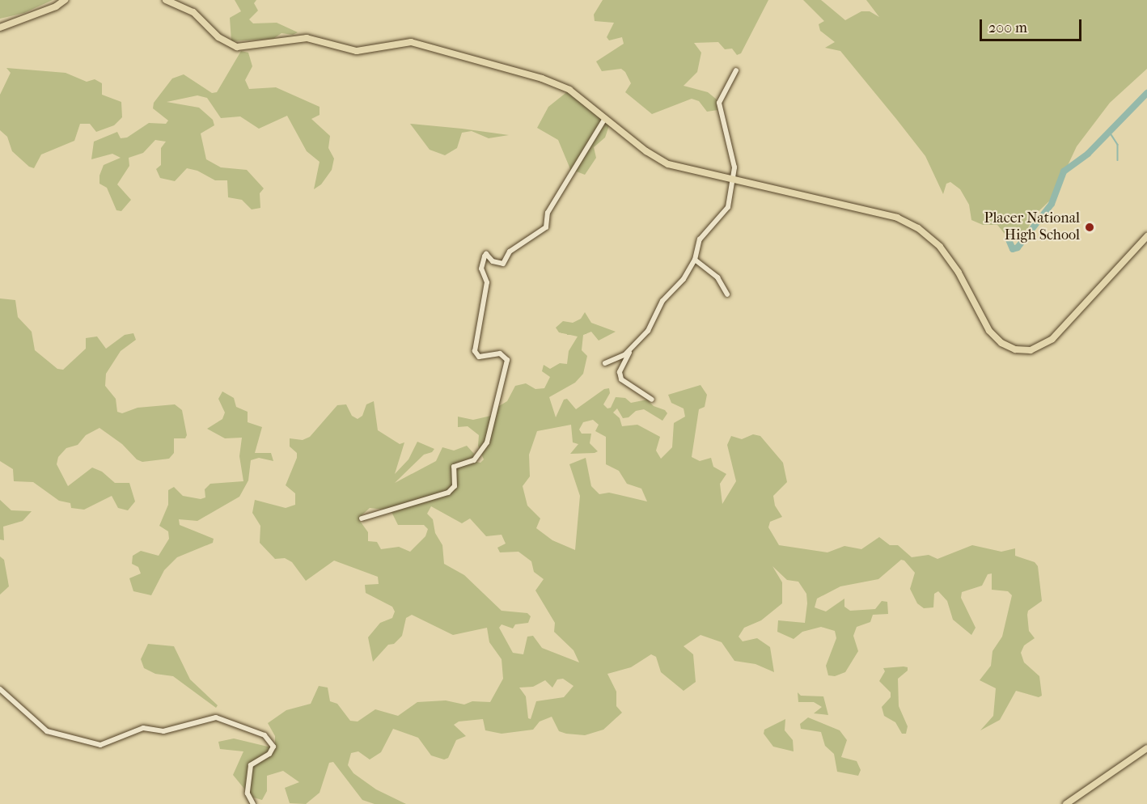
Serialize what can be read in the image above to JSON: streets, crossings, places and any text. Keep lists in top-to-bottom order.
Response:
{
  "places": ["Placer National High School"],
  "scale_bar": "200 m"
}
